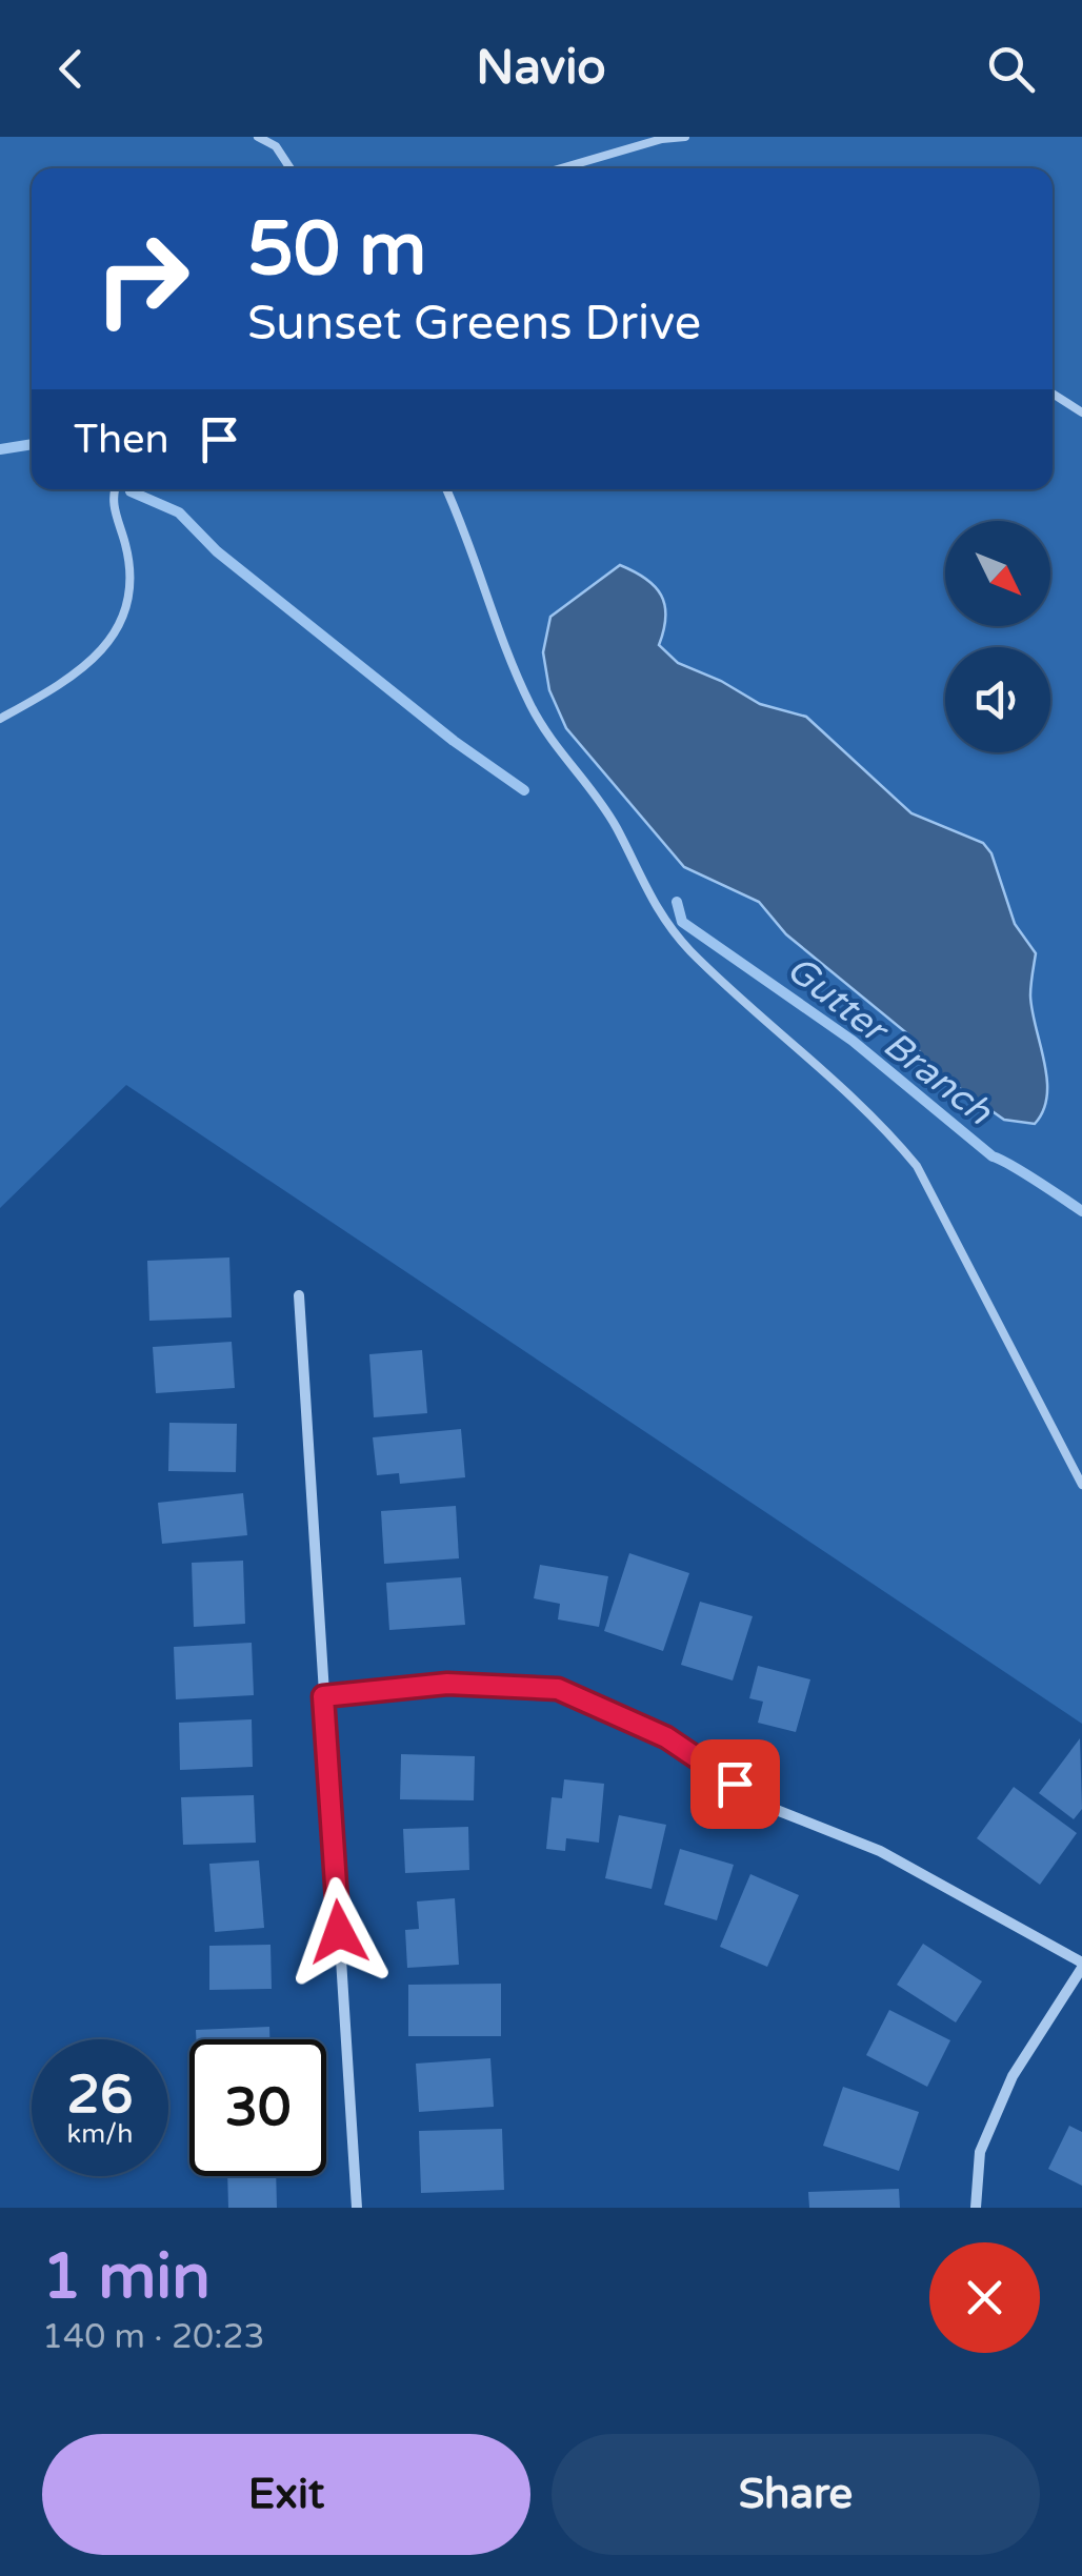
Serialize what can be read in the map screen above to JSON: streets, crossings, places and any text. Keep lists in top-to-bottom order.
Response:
{
  "water": ["Gutter Branch"],
  "north": "bottom right",
  "page": {
    "header": "Navio",
    "turn": ["50 m", "Sunset Greens Drive"],
    "then": "Then",
    "speed": "26 km/h",
    "limit": "30",
    "heading": ["1 min", "140 m · 20:23"],
    "buttons": ["Exit", "Share"]
  }
}
